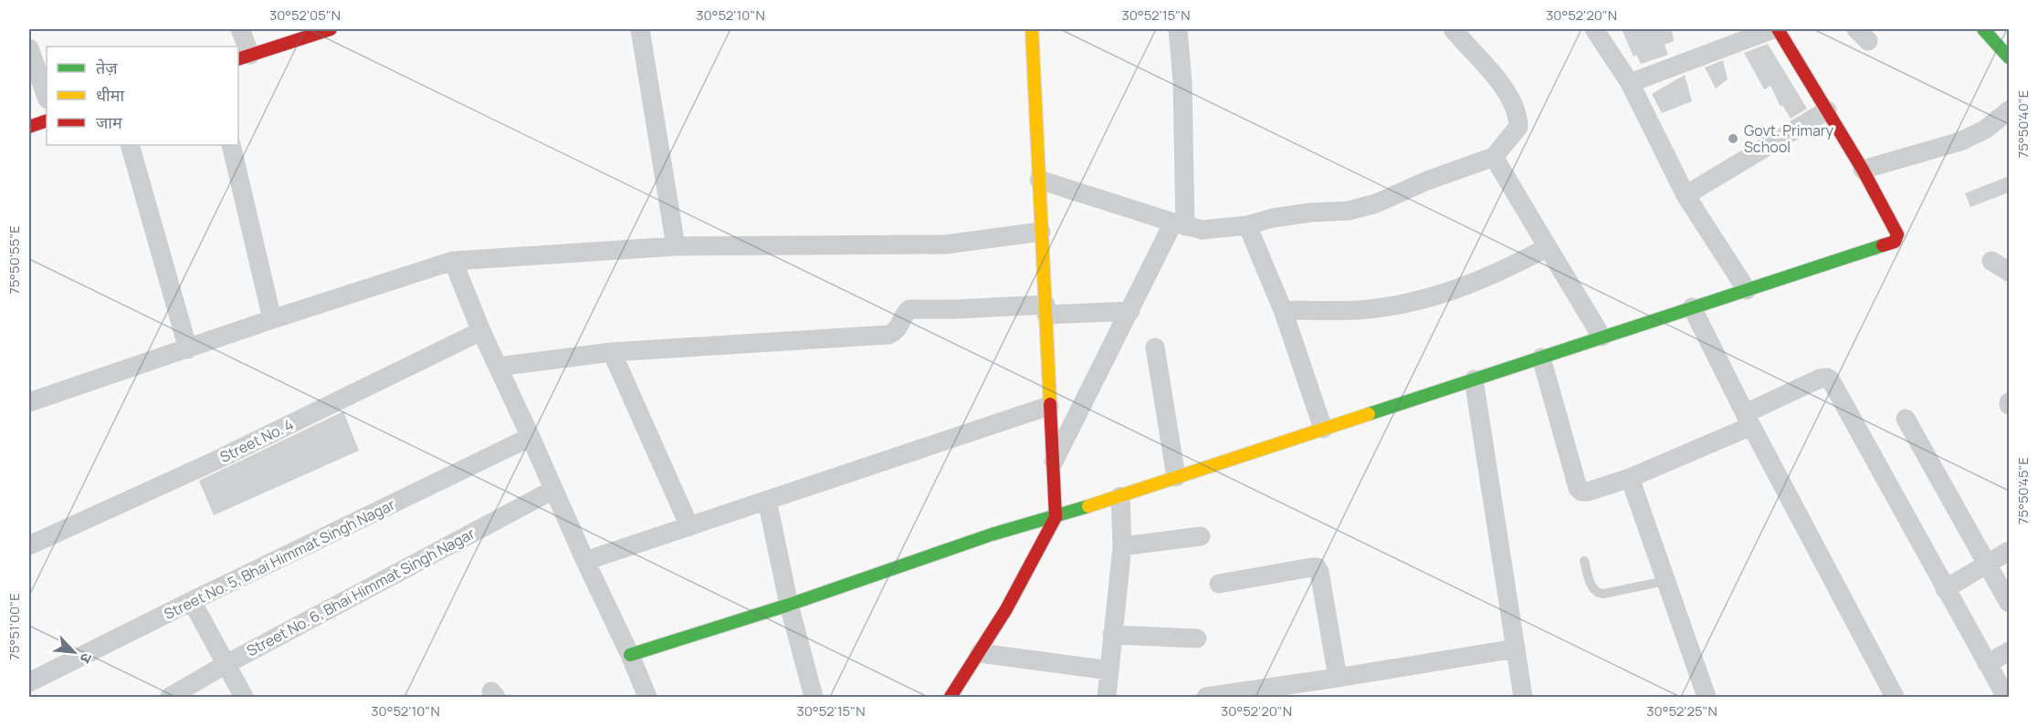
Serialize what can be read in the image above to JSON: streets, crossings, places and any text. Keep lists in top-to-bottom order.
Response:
{
  "streets": {
    "street": ["Street No. 4", "Street No. 5, Bhai Himmat Singh Nagar", "Street No. 6, Bhai Himmat Singh Nagar"]
  },
  "places": ["Govt. Primary School"],
  "legend": ["तेज़", "धीमा", "जाम"],
  "north": "bottom right",
  "coordinates": [
    "30°52'05\"N",
    "30°52'10\"N",
    "30°52'15\"N",
    "30°52'20\"N",
    "75°50'40\"E",
    "75°50'55\"E",
    "75°50'45\"E",
    "75°51'00\"E",
    "30°52'25\"N"
  ]
}
